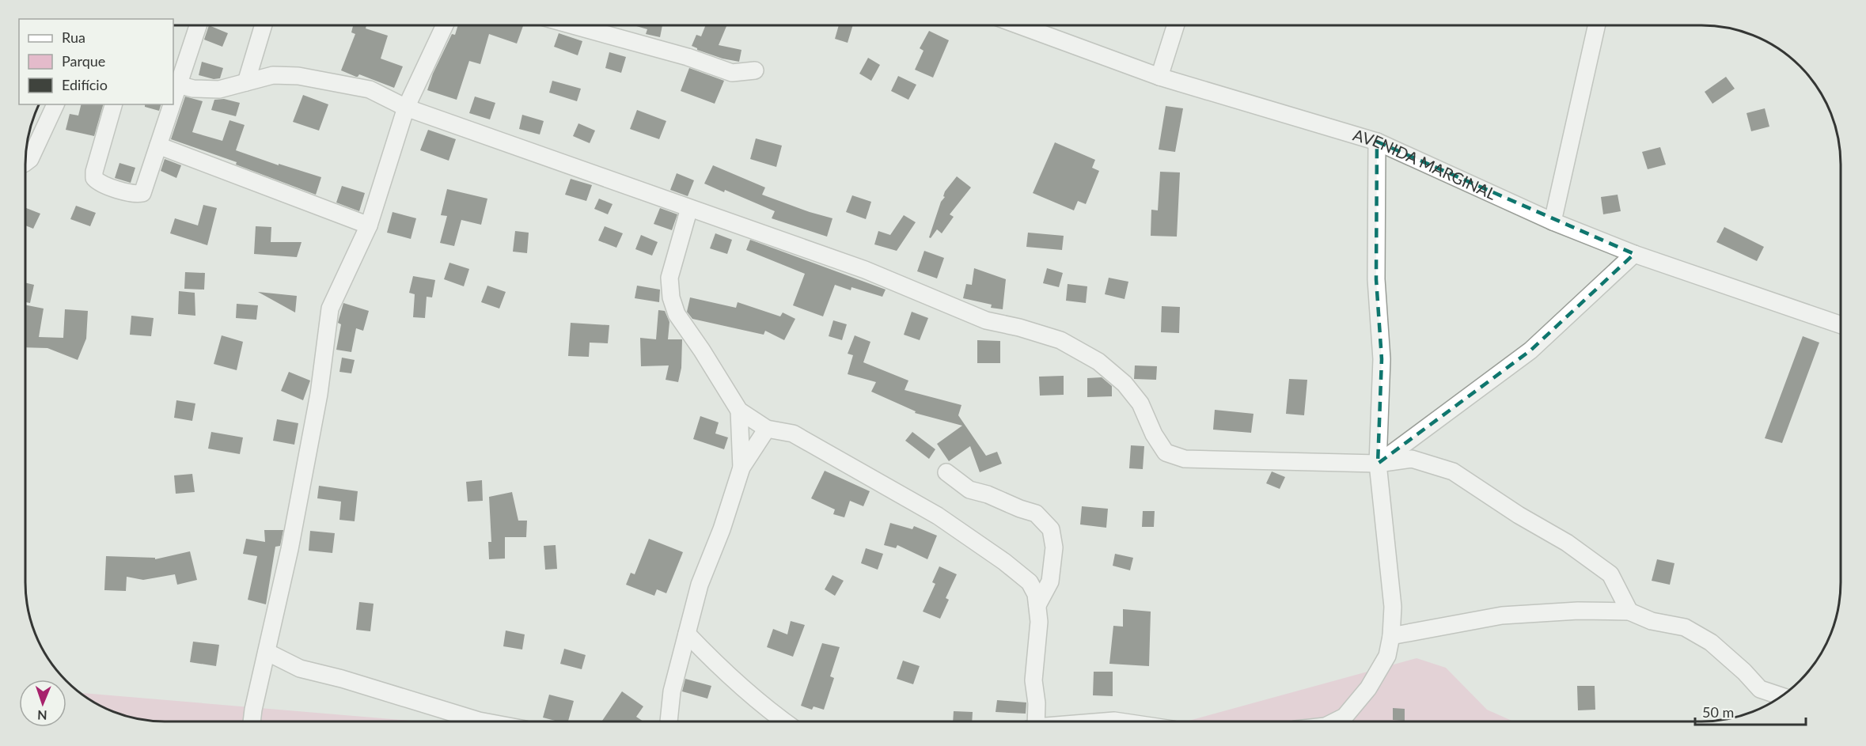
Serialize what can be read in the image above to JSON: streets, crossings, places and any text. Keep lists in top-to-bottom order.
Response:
{
  "streets": {
    "street": ["AVENIDA MARGINAL"]
  },
  "legend": ["Rua", "Parque", "Edifício"],
  "scale_bar": "50 m",
  "north": "bottom"
}
